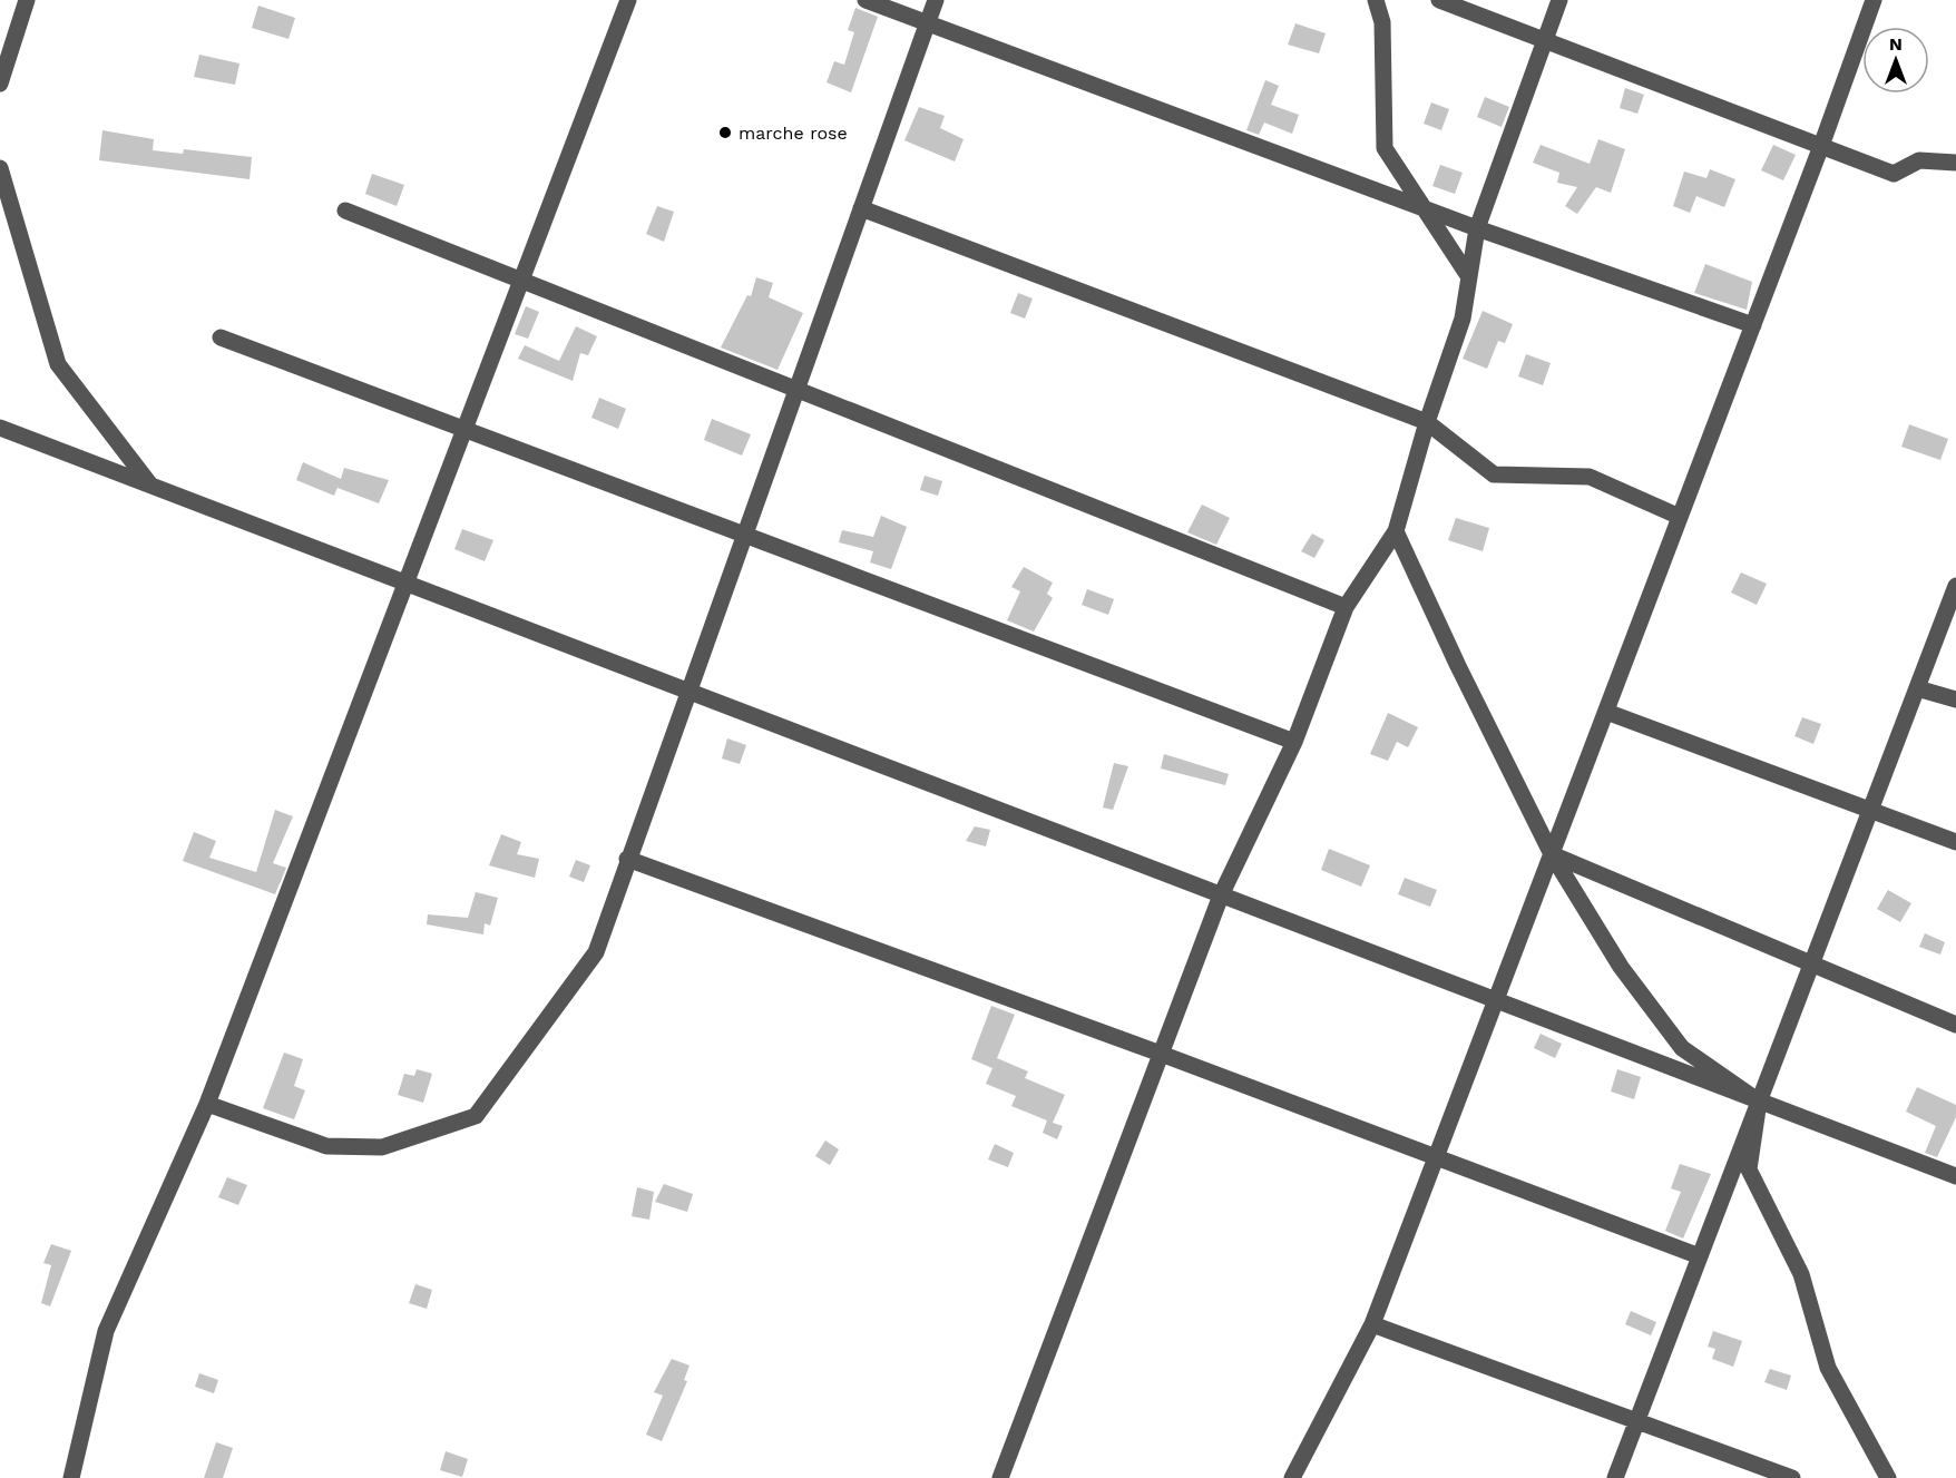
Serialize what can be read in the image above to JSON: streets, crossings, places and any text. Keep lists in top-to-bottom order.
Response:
{
  "places": ["marche rose"],
  "north": "top"
}
